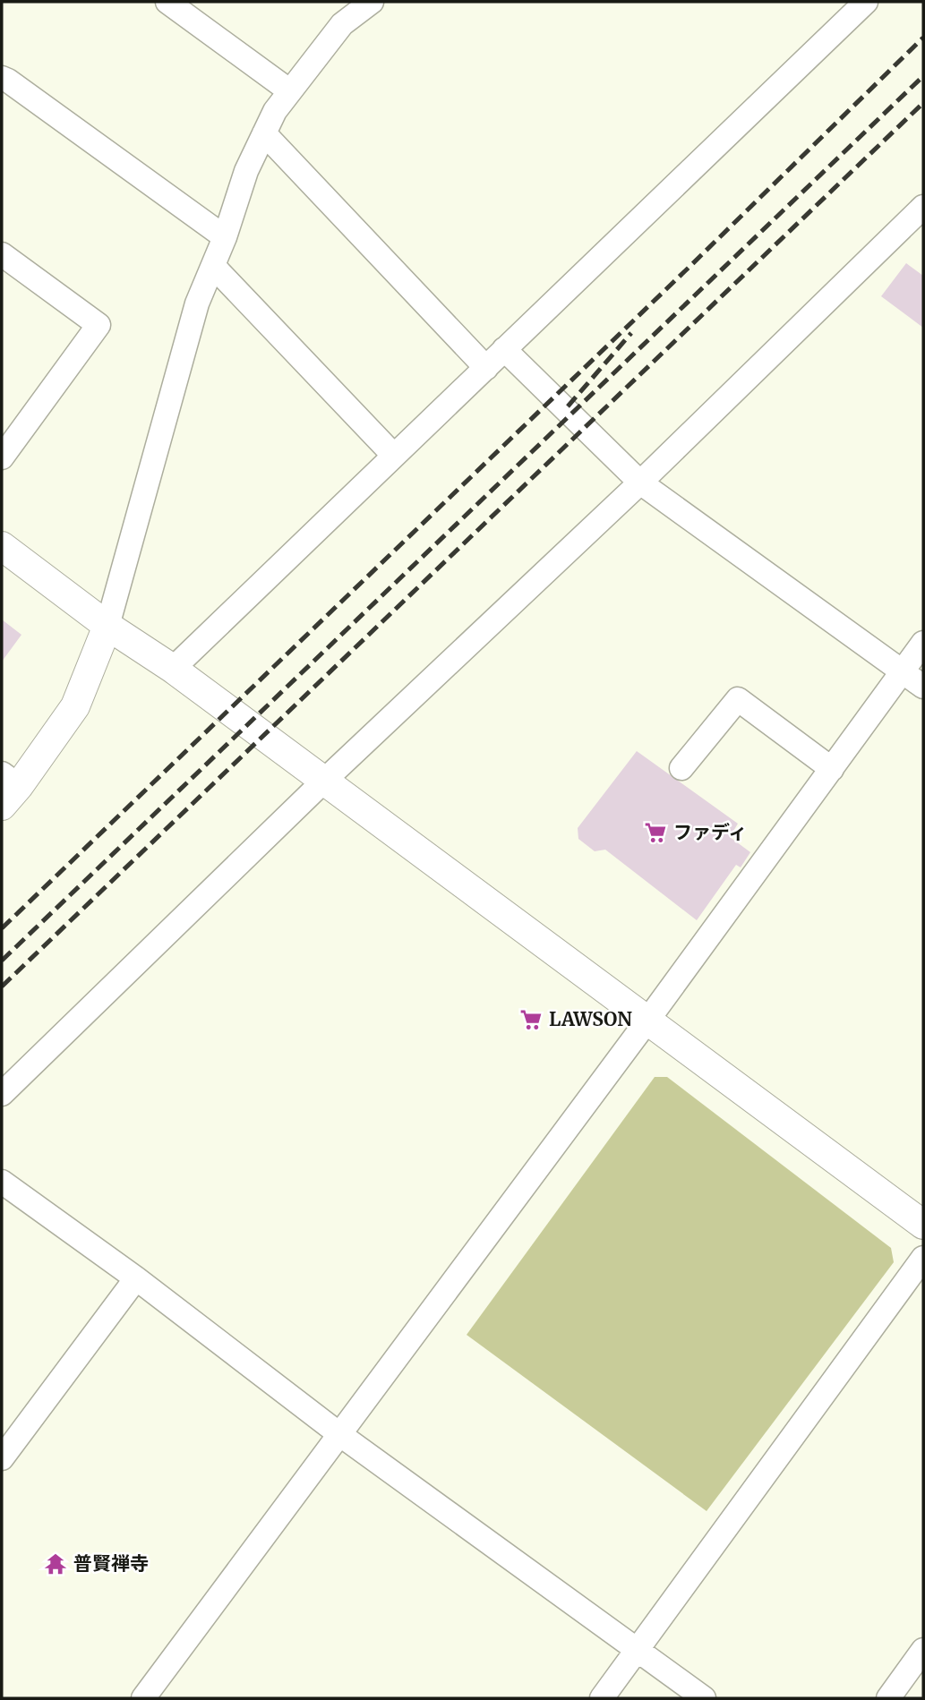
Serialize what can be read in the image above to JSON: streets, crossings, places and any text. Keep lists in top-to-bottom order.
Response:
{
  "places": {
    "supermarket": ["ファディ", "LAWSON"],
    "temple": ["普賢禅寺"]
  }
}
